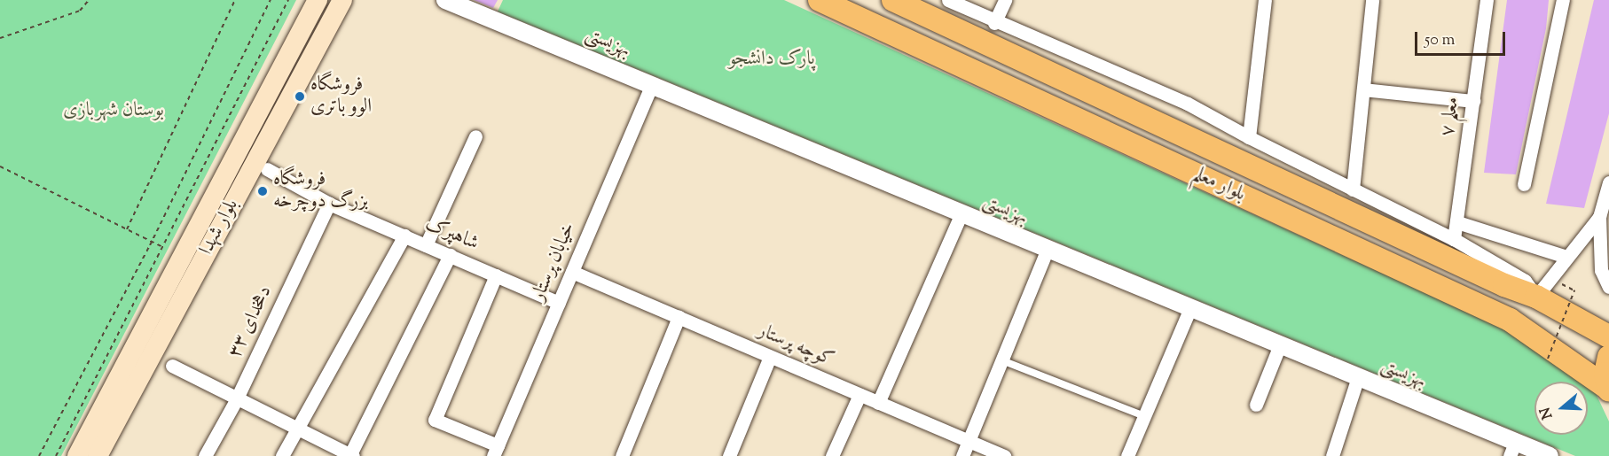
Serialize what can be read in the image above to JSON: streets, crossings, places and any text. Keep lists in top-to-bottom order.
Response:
{
  "streets": {
    "main road": ["بلوار معلم", "بلوار شهدا"],
    "street": [
      "بهزیستی",
      "معلم ۷",
      "شاهپرک",
      "خیابان پرستار",
      "دهخدای ۳۳",
      "کوچه پرستار"
    ]
  },
  "crossings": [
    ["بهزیستی", "خیابان پرستار"],
    ["شاهپرک", "خیابان پرستار"],
    ["شاهپرک", "دهخدای ۳۳"],
    ["خیابان پرستار", "کوچه پرستار"]
  ],
  "parks": ["پارک دانشجو", "بوستان شهربازی"],
  "places": ["فروشگاه الوو باتری", "فروشگاه بزرگ دوچرخه"],
  "scale_bar": "50 m",
  "north": "left"
}
